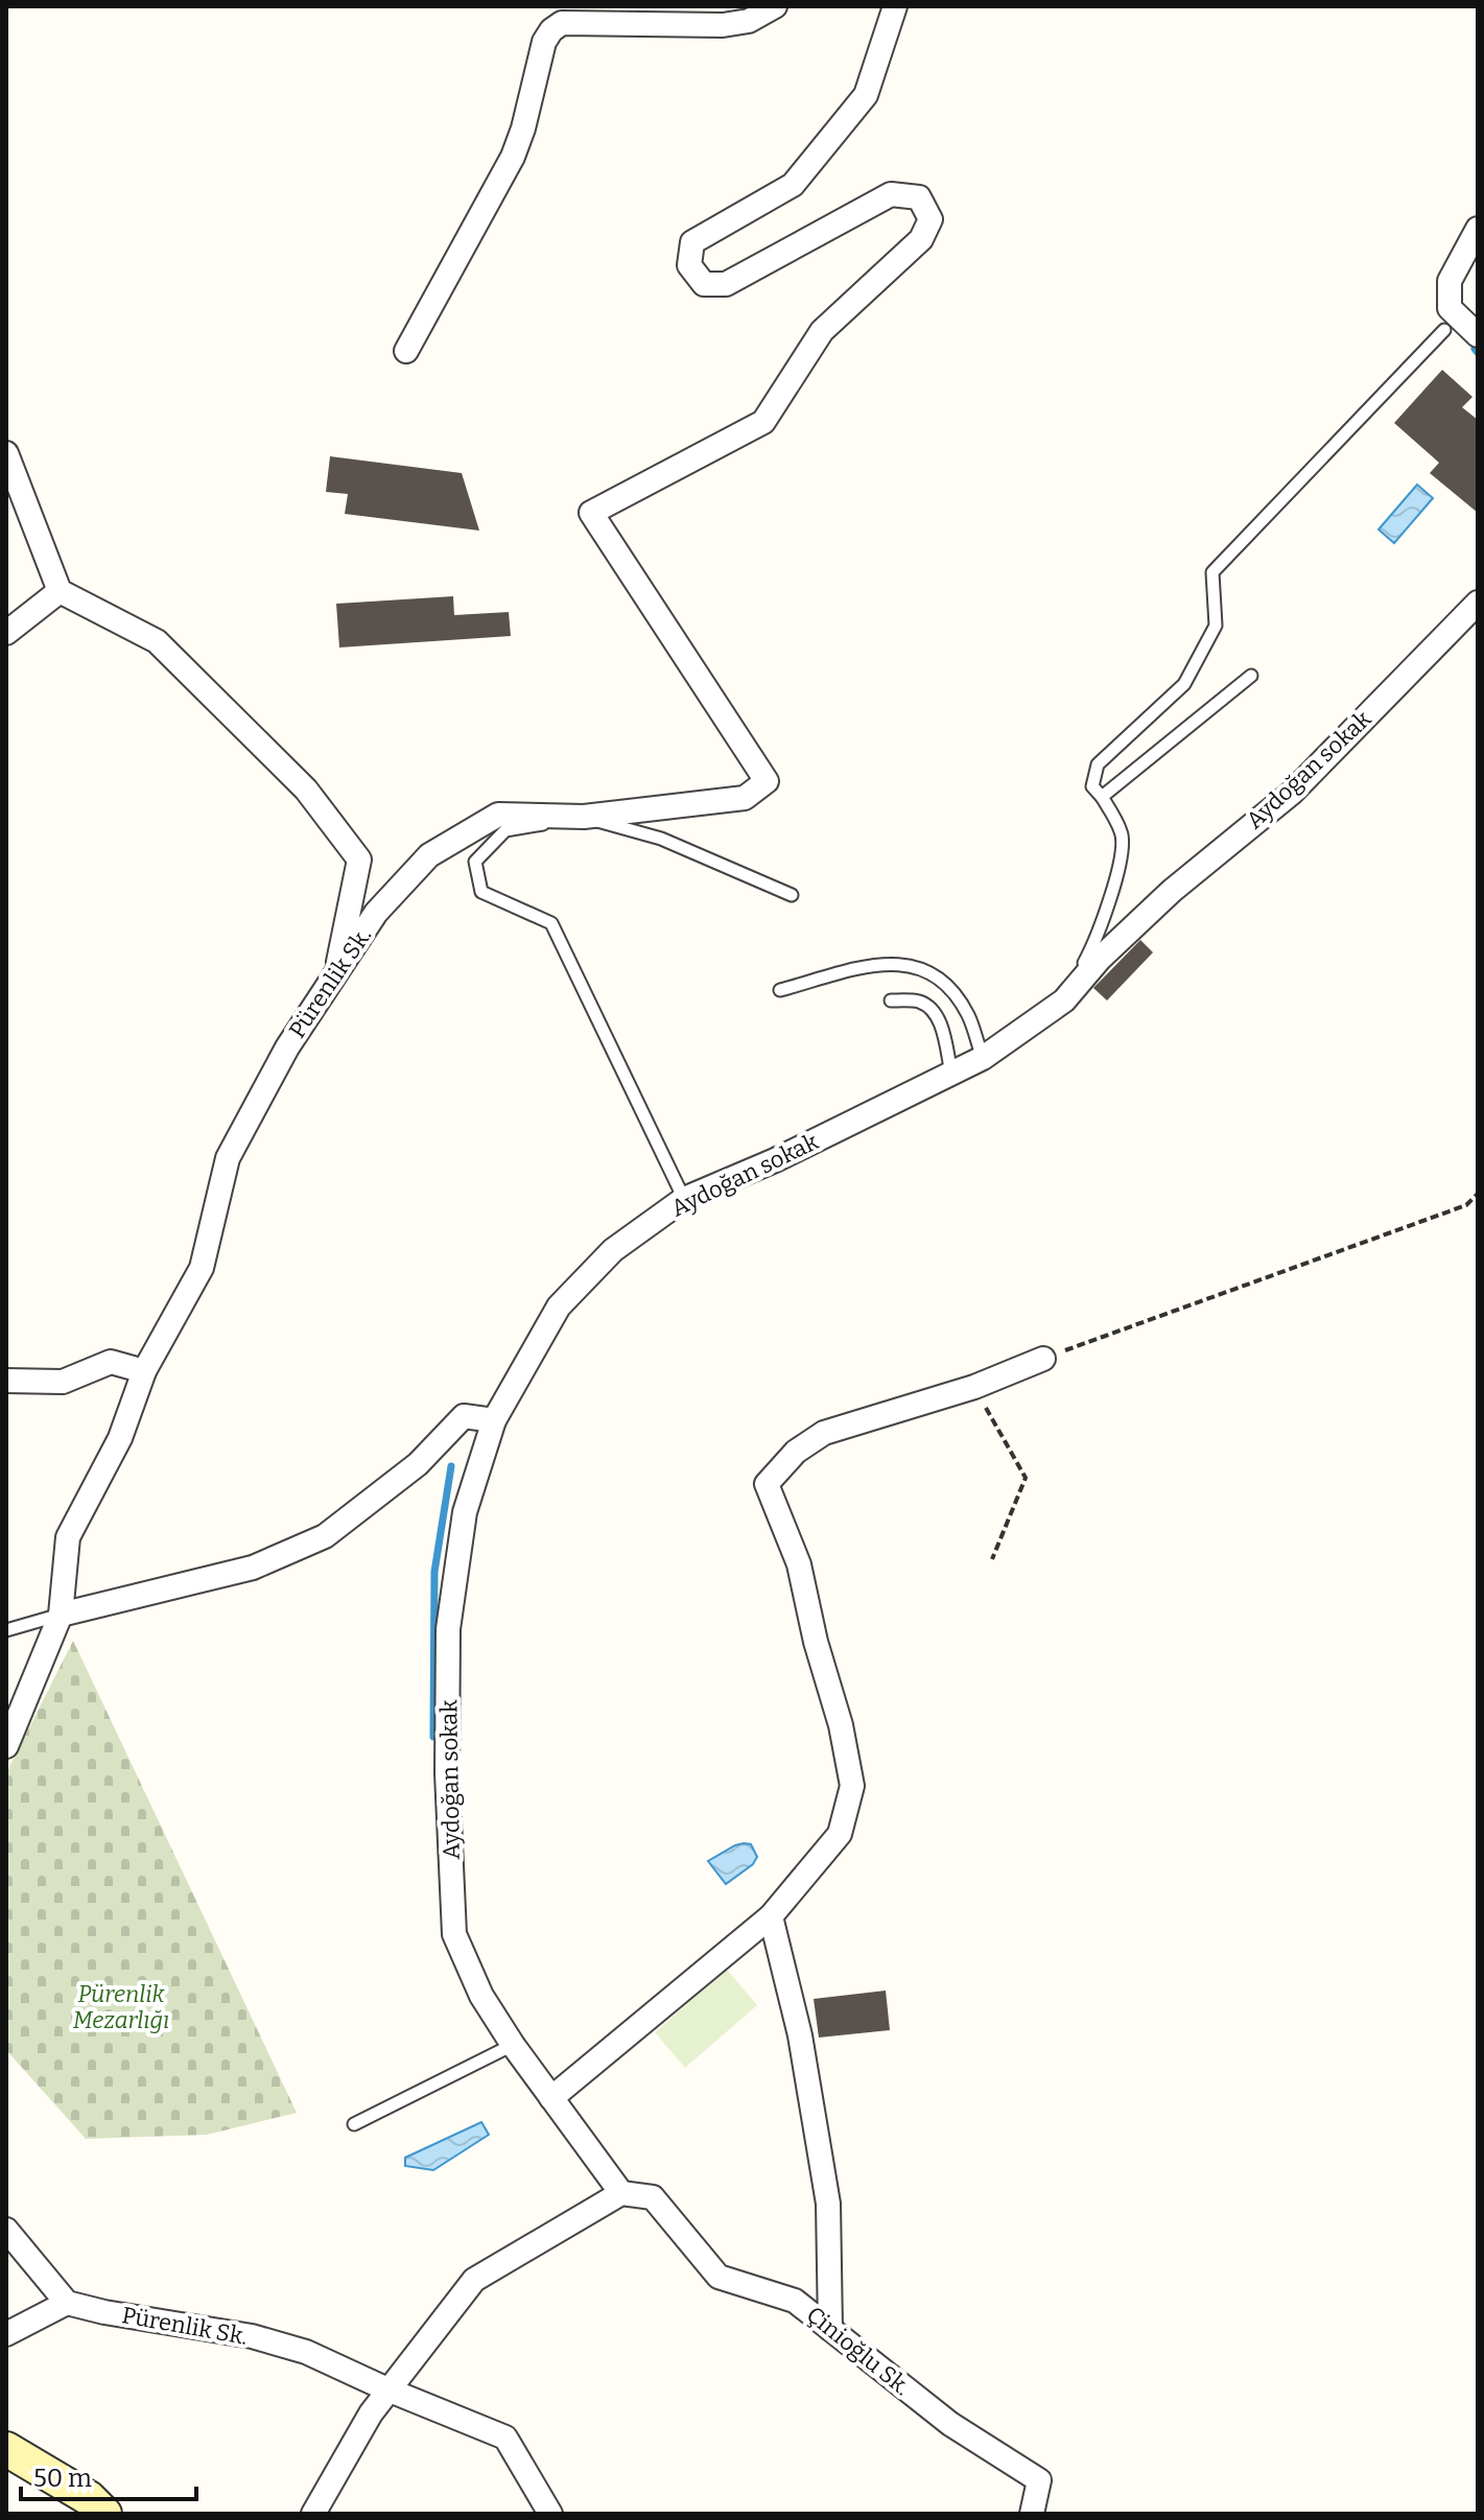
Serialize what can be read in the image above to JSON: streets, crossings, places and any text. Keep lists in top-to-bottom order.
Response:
{
  "streets": {
    "street": ["Aydoğan sokak", "Pürenlik Sk.", "Çinioğlu Sk."]
  },
  "crossings": [
    ["Aydoğan sokak", "Çinioğlu Sk."]
  ],
  "parks": ["Pürenlik Mezarlığı"],
  "scale_bar": "50 m"
}
